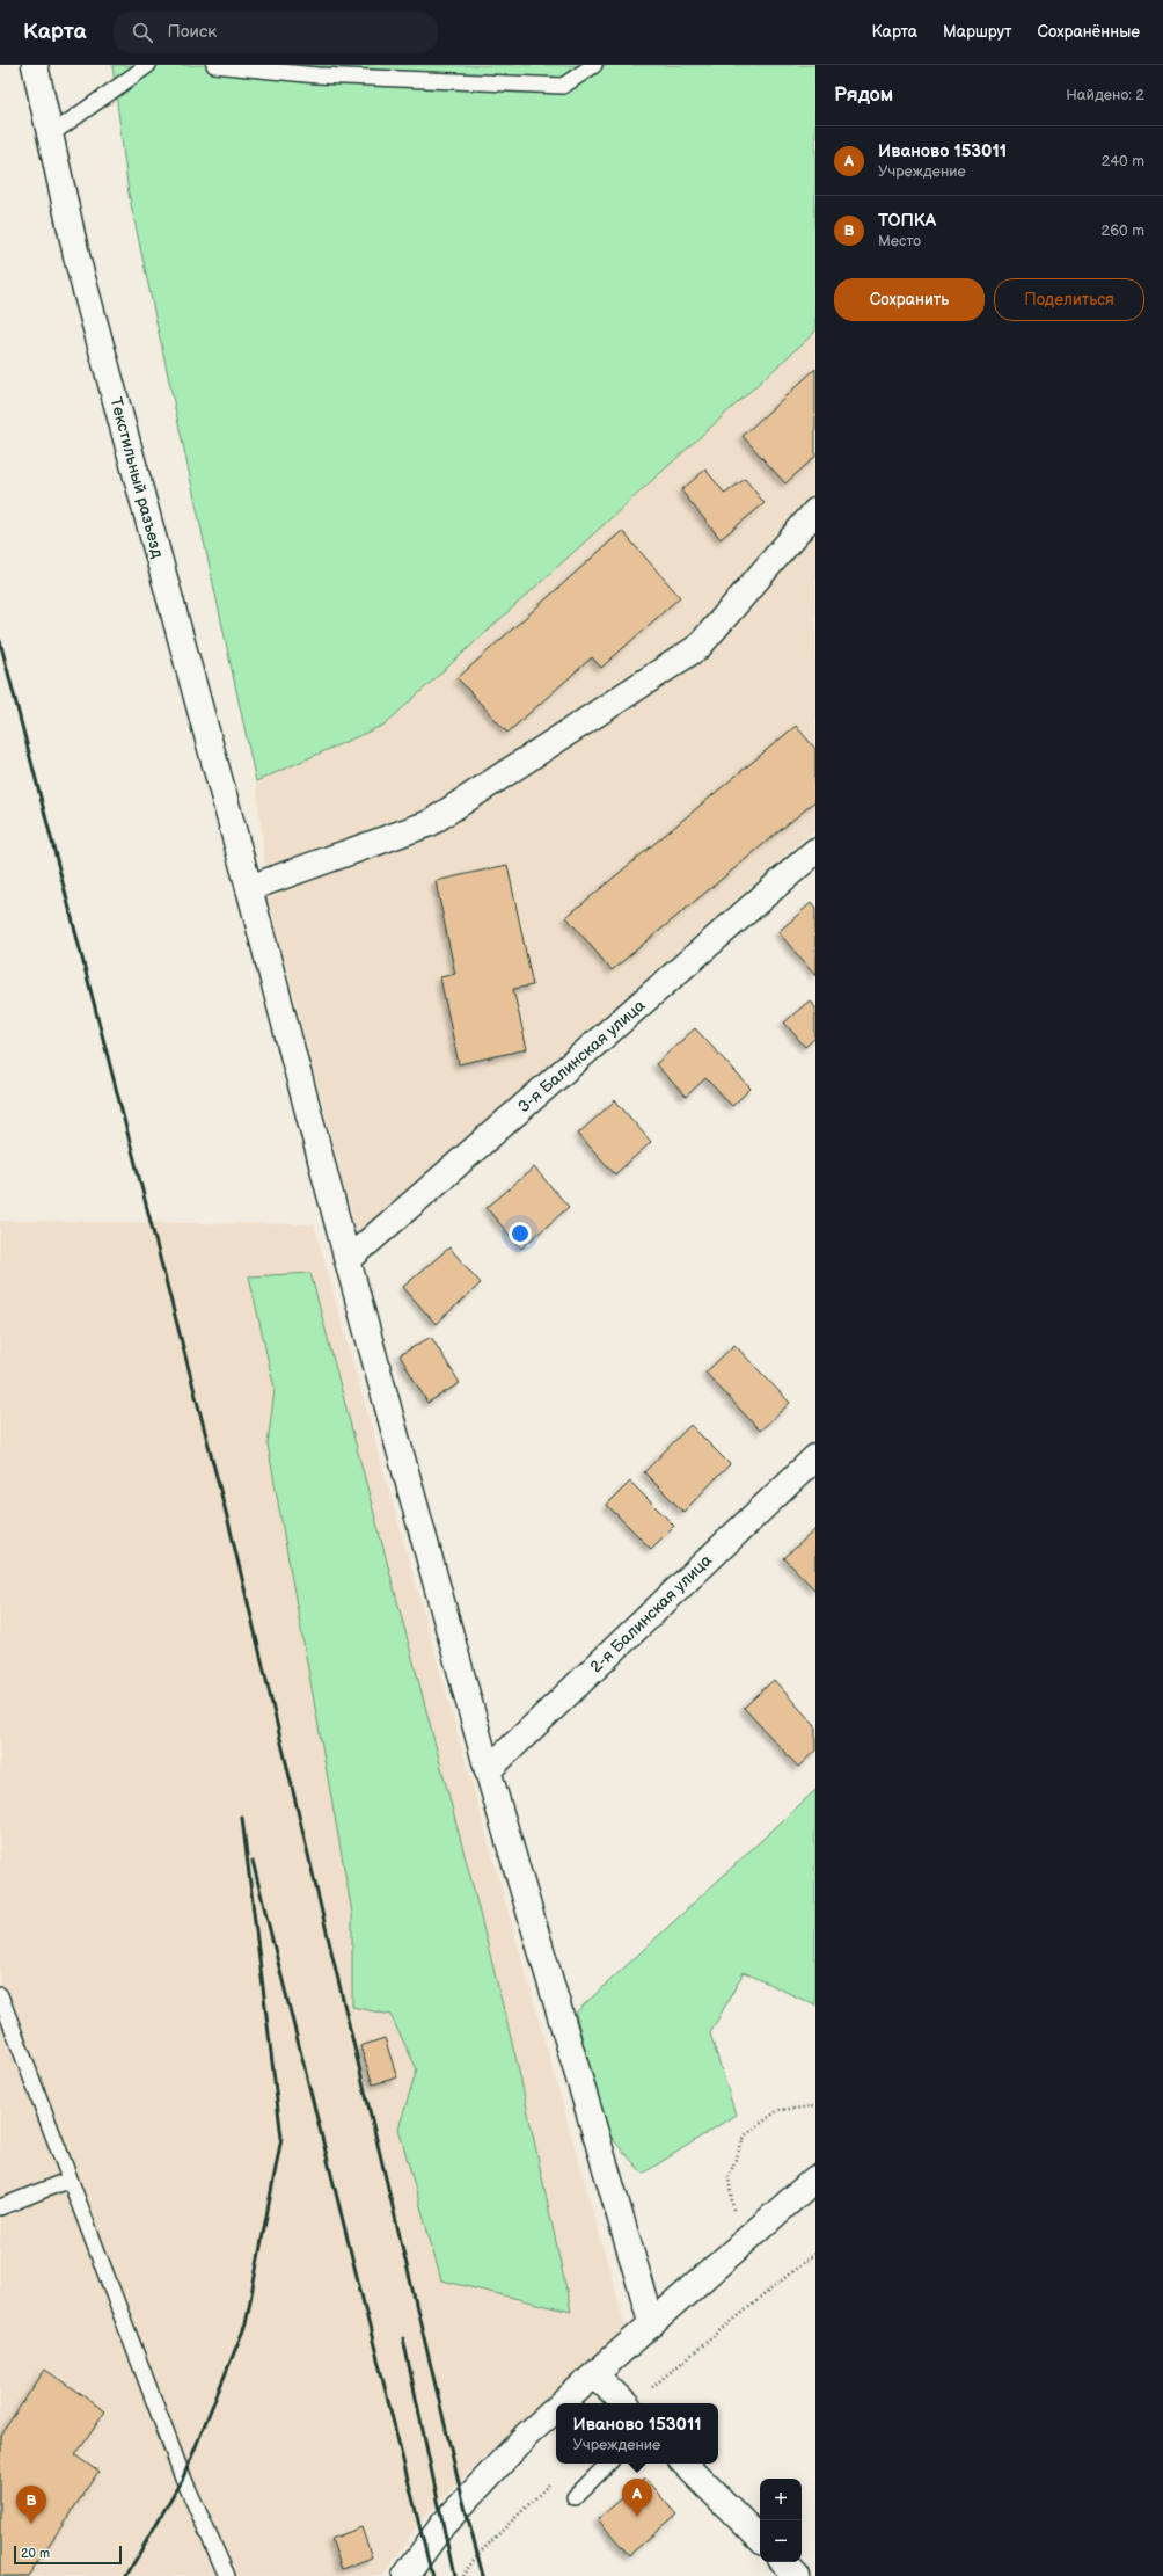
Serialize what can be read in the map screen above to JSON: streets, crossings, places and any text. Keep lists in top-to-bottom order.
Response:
{
  "streets": {
    "street": ["Текстильный разъезд", "3-я Балинская улица", "2-я Балинская улица"]
  },
  "crossings": [
    ["Текстильный разъезд", "3-я Балинская улица"],
    ["Текстильный разъезд", "2-я Балинская улица"]
  ],
  "scale_bar": "20 m",
  "page": {
    "header": "Карта",
    "search": "Поиск",
    "nav": ["Карта", "Маршрут", "Сохранённые"],
    "heading": ["Рядом", "Найдено: 2"],
    "list": [
      {
        "mark": "A",
        "name": "Иваново 153011",
        "note": "Учреждение",
        "value": "240 m"
      },
      {
        "mark": "B",
        "name": "ТОПКА",
        "note": "Место",
        "value": "260 m"
      }
    ],
    "buttons": ["Сохранить", "Поделиться"],
    "popup": ["Иваново 153011", "Учреждение"],
    "map_buttons": ["+", "−"],
    "pins": ["A", "B"],
    "scale": "20 m"
  }
}
